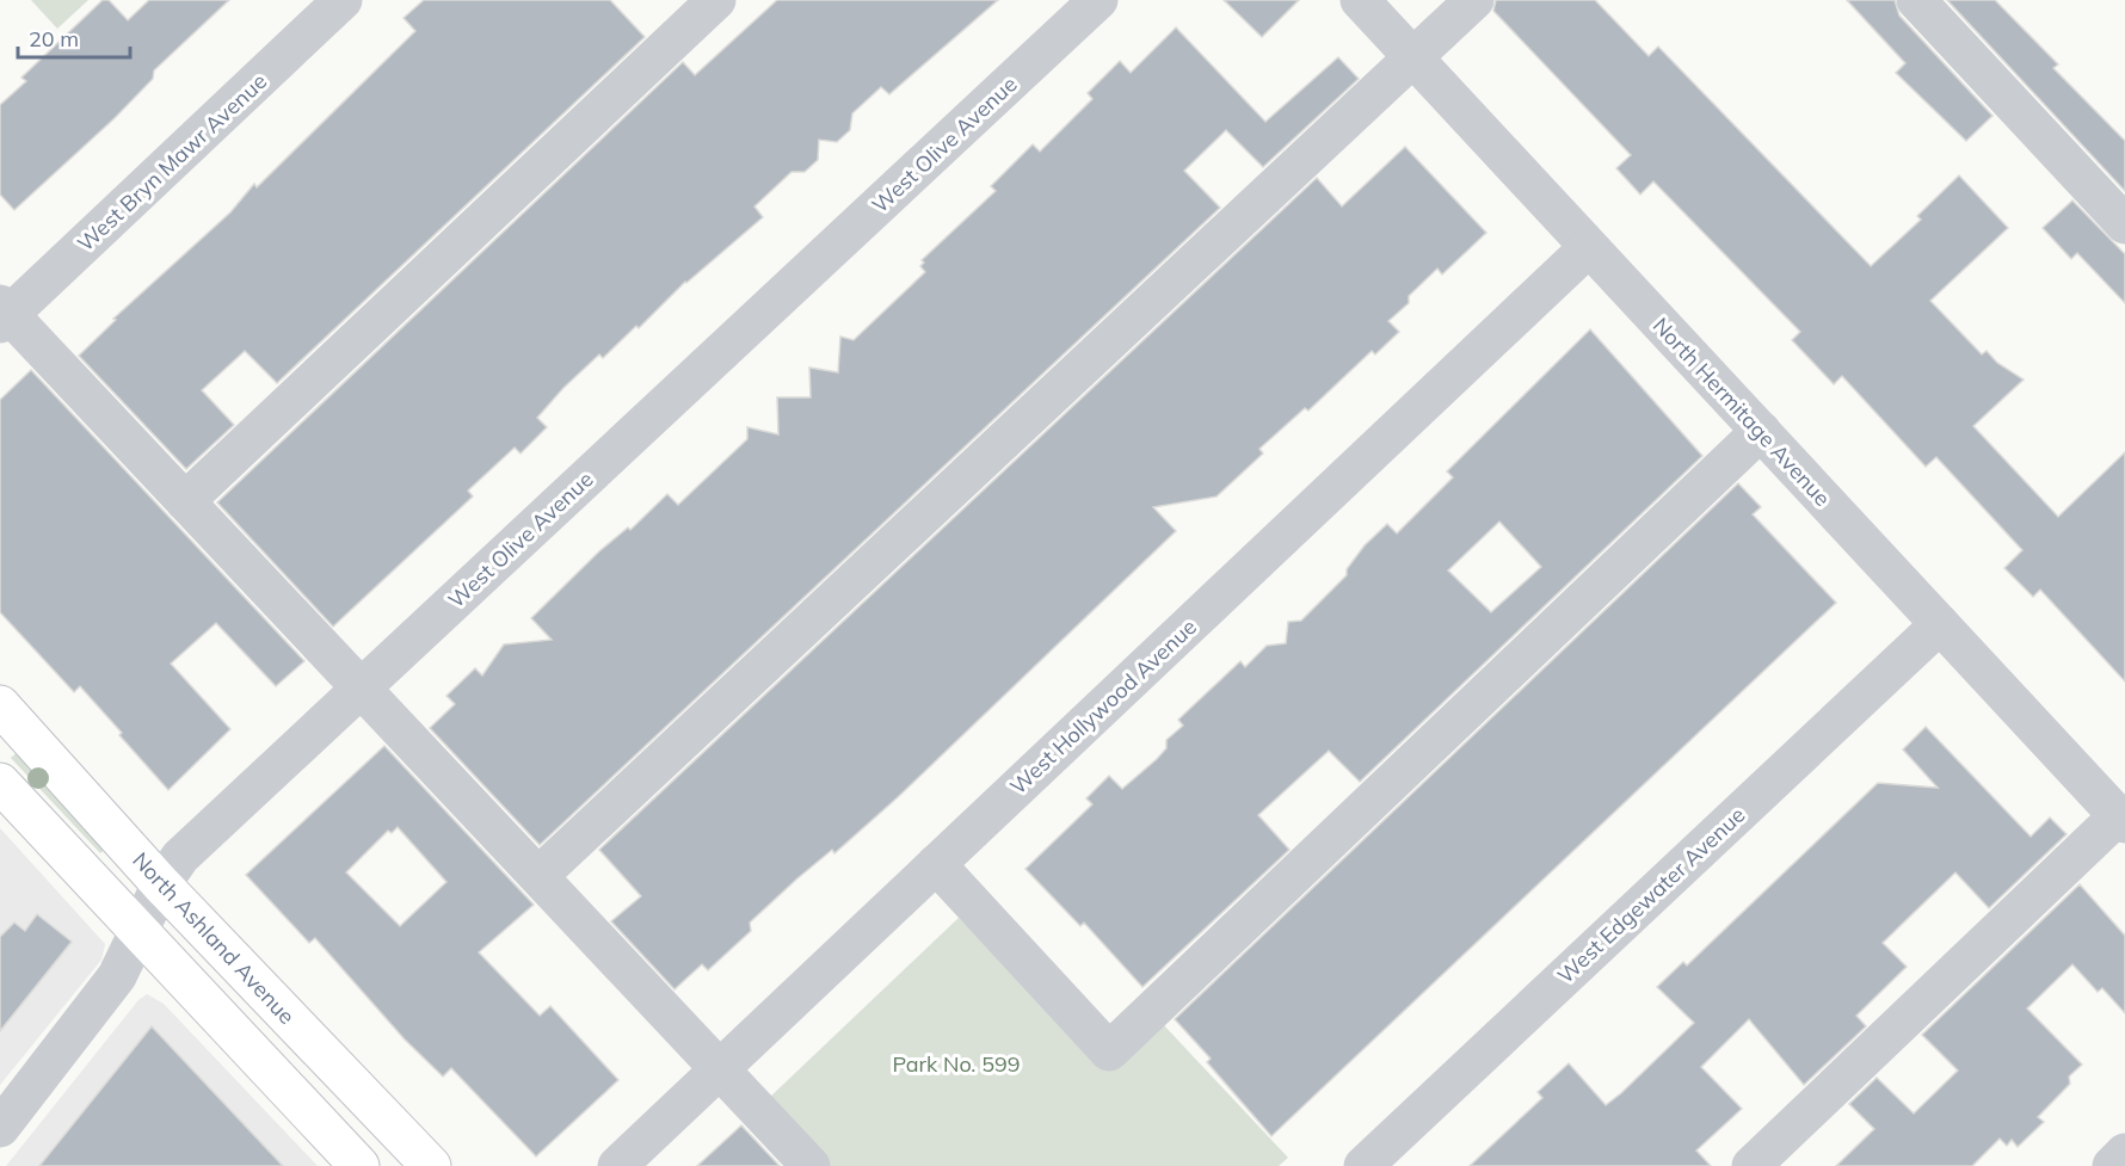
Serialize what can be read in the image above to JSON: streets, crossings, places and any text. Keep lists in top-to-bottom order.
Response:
{
  "streets": {
    "main road": ["North Ashland Avenue"],
    "street": [
      "West Olive Avenue",
      "West Bryn Mawr Avenue",
      "North Hermitage Avenue",
      "West Hollywood Avenue",
      "West Edgewater Avenue"
    ]
  },
  "crossings": [
    ["West Olive Avenue", "North Ashland Avenue"],
    ["North Hermitage Avenue", "West Hollywood Avenue"],
    ["North Hermitage Avenue", "West Edgewater Avenue"]
  ],
  "parks": ["Park No. 599"],
  "scale_bar": "20 m"
}
